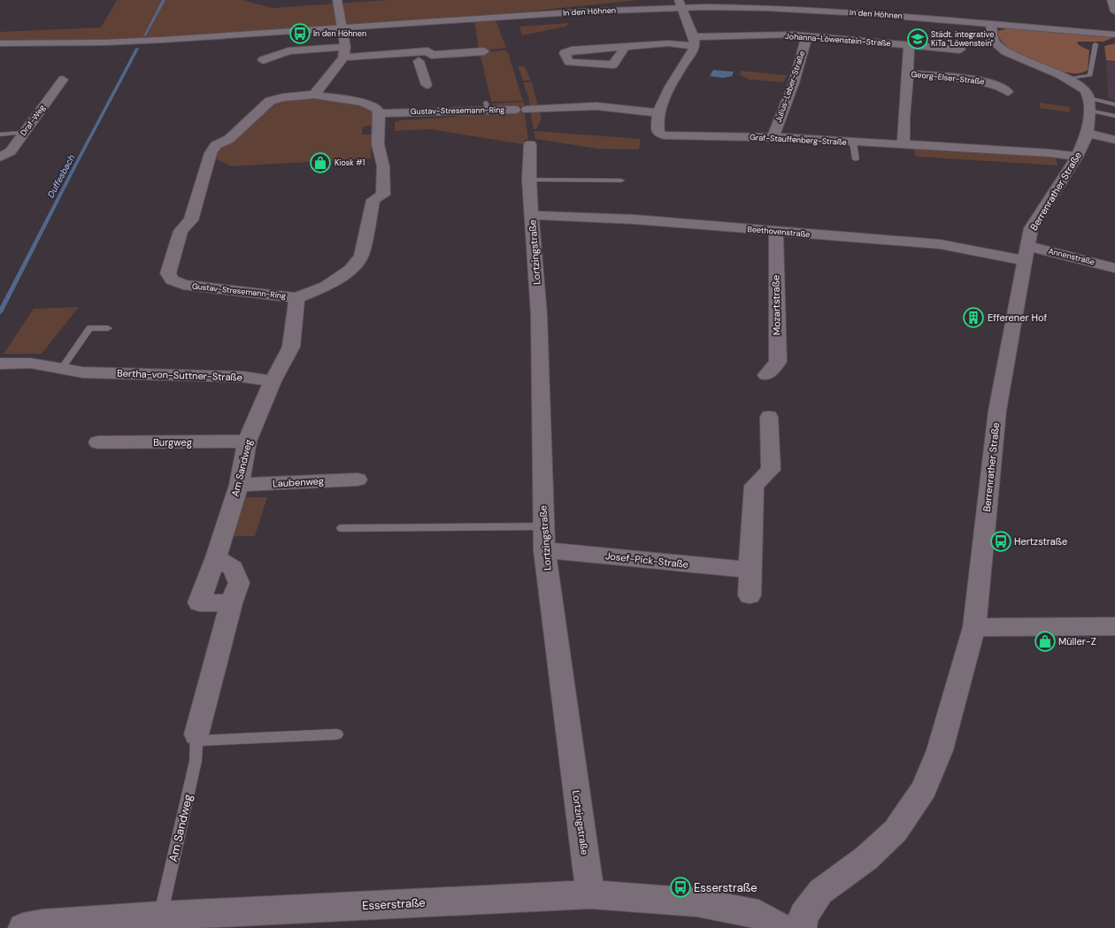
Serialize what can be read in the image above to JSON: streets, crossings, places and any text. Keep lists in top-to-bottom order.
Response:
{
  "streets": {
    "street": [
      "In den Höhnen",
      "Johanna-Löwenstein-Straße",
      "Georg-Elser-Straße",
      "Julius-Leber-Straße",
      "Gustav-Stresemann-Ring",
      "Draf-Weg",
      "Graf-Stauffenberg-Straße",
      "Berrenrather Straße",
      "Beethovenstraße",
      "Lortzingstraße",
      "Annenstraße",
      "Mozartstraße",
      "Bertha-von-Suttner-Straße",
      "Burgweg",
      "Am Sandweg",
      "Laubenweg",
      "Josef-Pick-Straße",
      "Esserstraße"
    ]
  },
  "crossings": [
    ["Johanna-Löwenstein-Straße", "Georg-Elser-Straße"],
    ["Johanna-Löwenstein-Straße", "Julius-Leber-Straße"],
    ["Johanna-Löwenstein-Straße", "Graf-Stauffenberg-Straße"],
    ["Georg-Elser-Straße", "Graf-Stauffenberg-Straße"],
    ["Julius-Leber-Straße", "Graf-Stauffenberg-Straße"],
    ["Graf-Stauffenberg-Straße", "Berrenrather Straße"],
    ["Berrenrather Straße", "Beethovenstraße"],
    ["Berrenrather Straße", "Annenstraße"],
    ["Beethovenstraße", "Lortzingstraße"],
    ["Beethovenstraße", "Annenstraße"],
    ["Beethovenstraße", "Mozartstraße"],
    ["Lortzingstraße", "Josef-Pick-Straße"],
    ["Lortzingstraße", "Esserstraße"],
    ["Bertha-von-Suttner-Straße", "Am Sandweg"],
    ["Burgweg", "Am Sandweg"],
    ["Am Sandweg", "Laubenweg"],
    ["Am Sandweg", "Esserstraße"]
  ],
  "water": ["Duffesbach"],
  "places": {
    "bus stop": ["In den Höhnen", "Hertzstraße", "Esserstraße"],
    "school or university": ["Städt. integrative KiTa \"Löwenstein\""],
    "shop": ["Kiosk #1", "Müller-Z"],
    "building": ["Efferener Hof"]
  }
}
